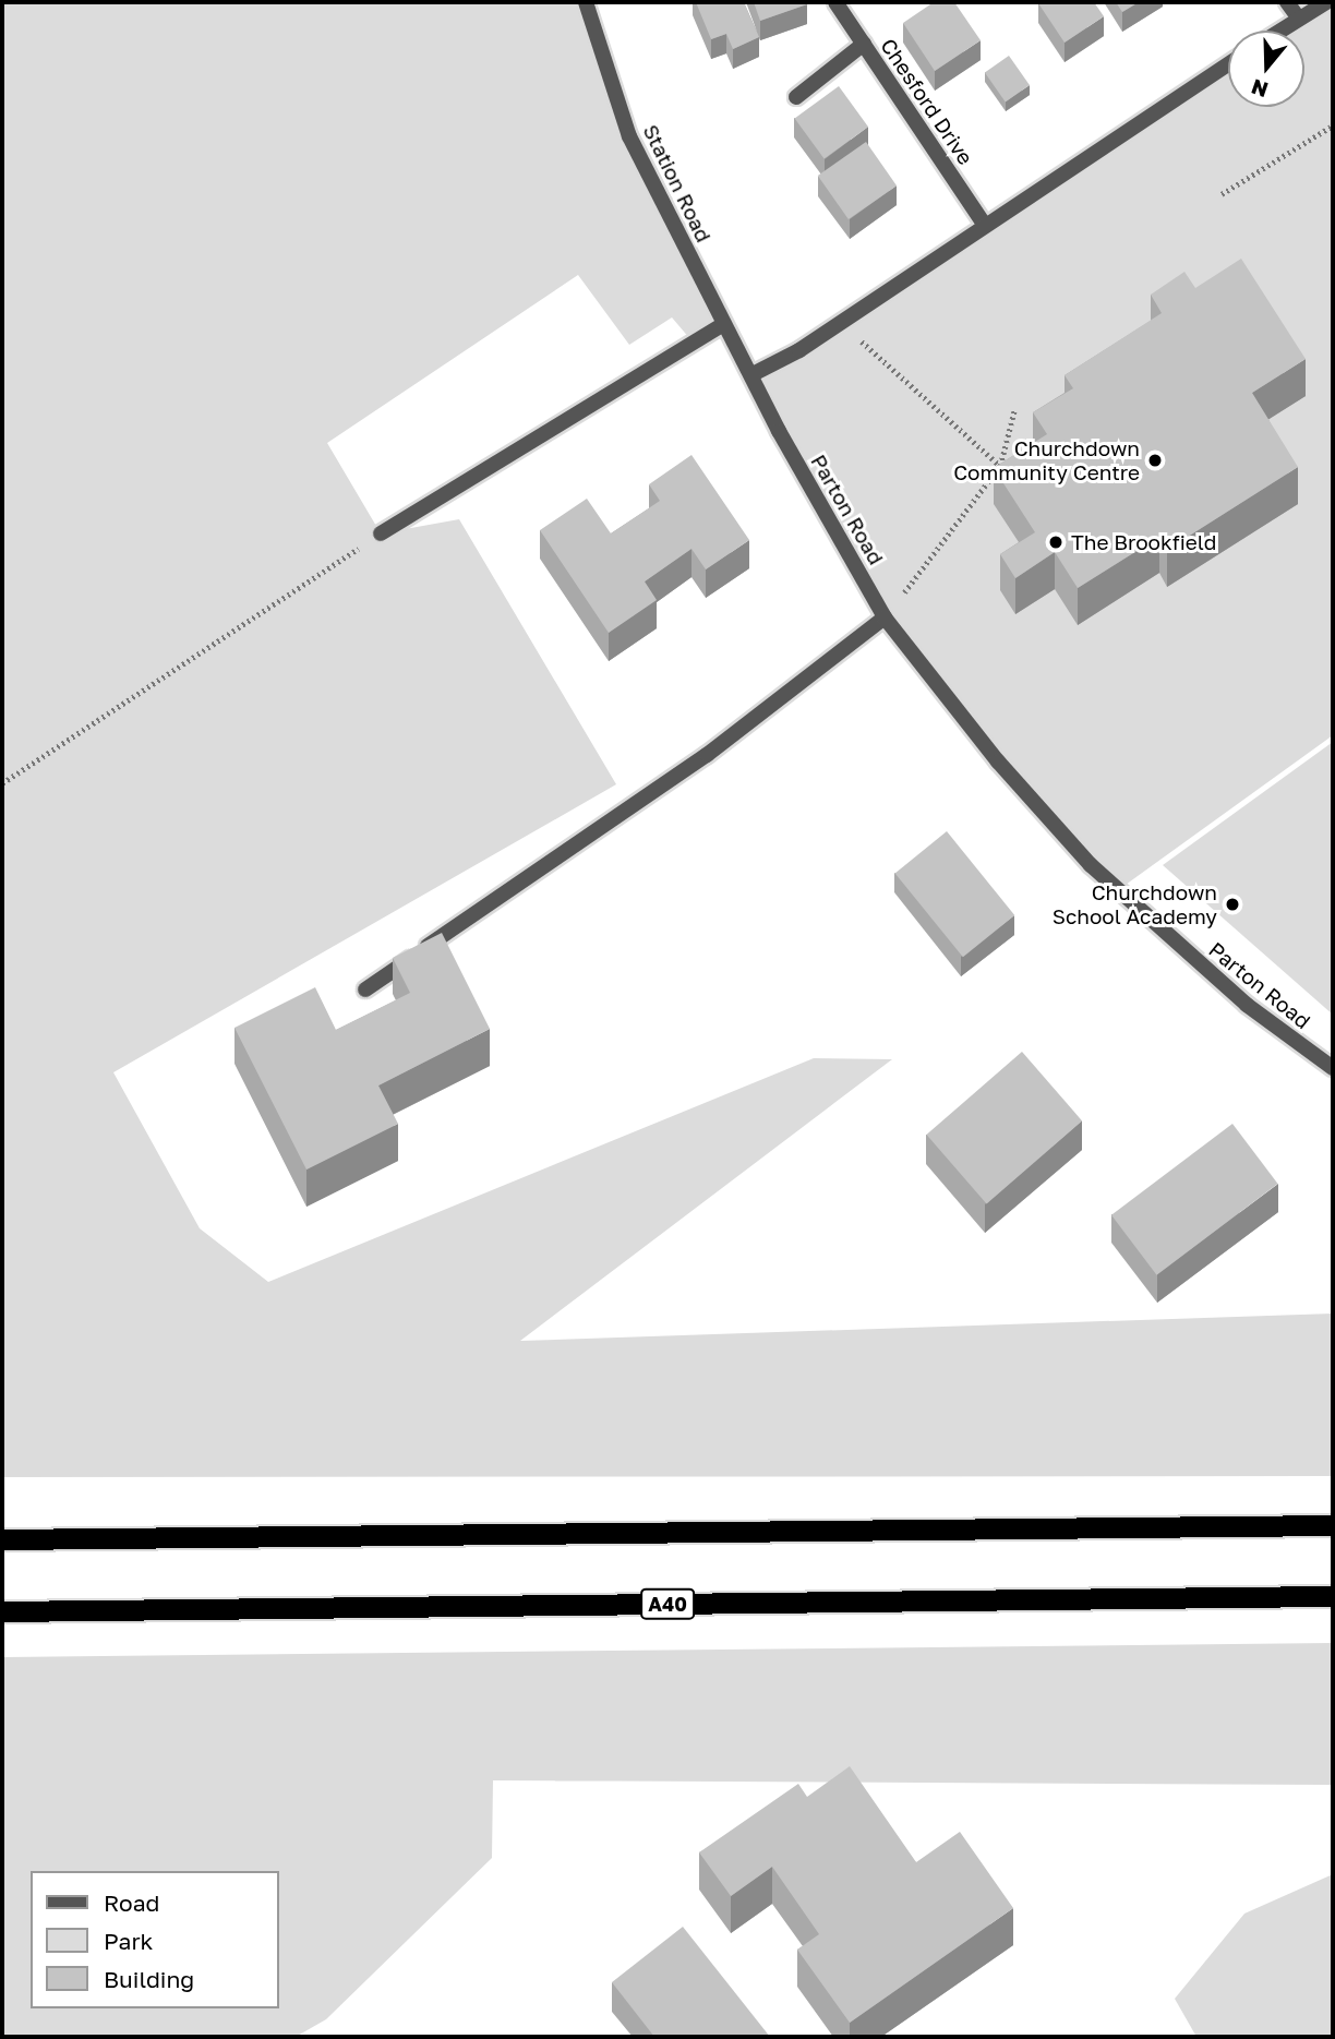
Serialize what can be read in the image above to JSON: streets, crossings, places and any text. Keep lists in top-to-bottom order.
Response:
{
  "streets": {
    "highway": ["A40"],
    "street": ["Chesford Drive", "Station Road", "Parton Road"]
  },
  "crossings": [
    ["Station Road", "Parton Road"]
  ],
  "places": ["Churchdown Community Centre", "The Brookfield", "Churchdown School Academy"],
  "legend": ["Road", "Park", "Building"],
  "north": "bottom"
}
